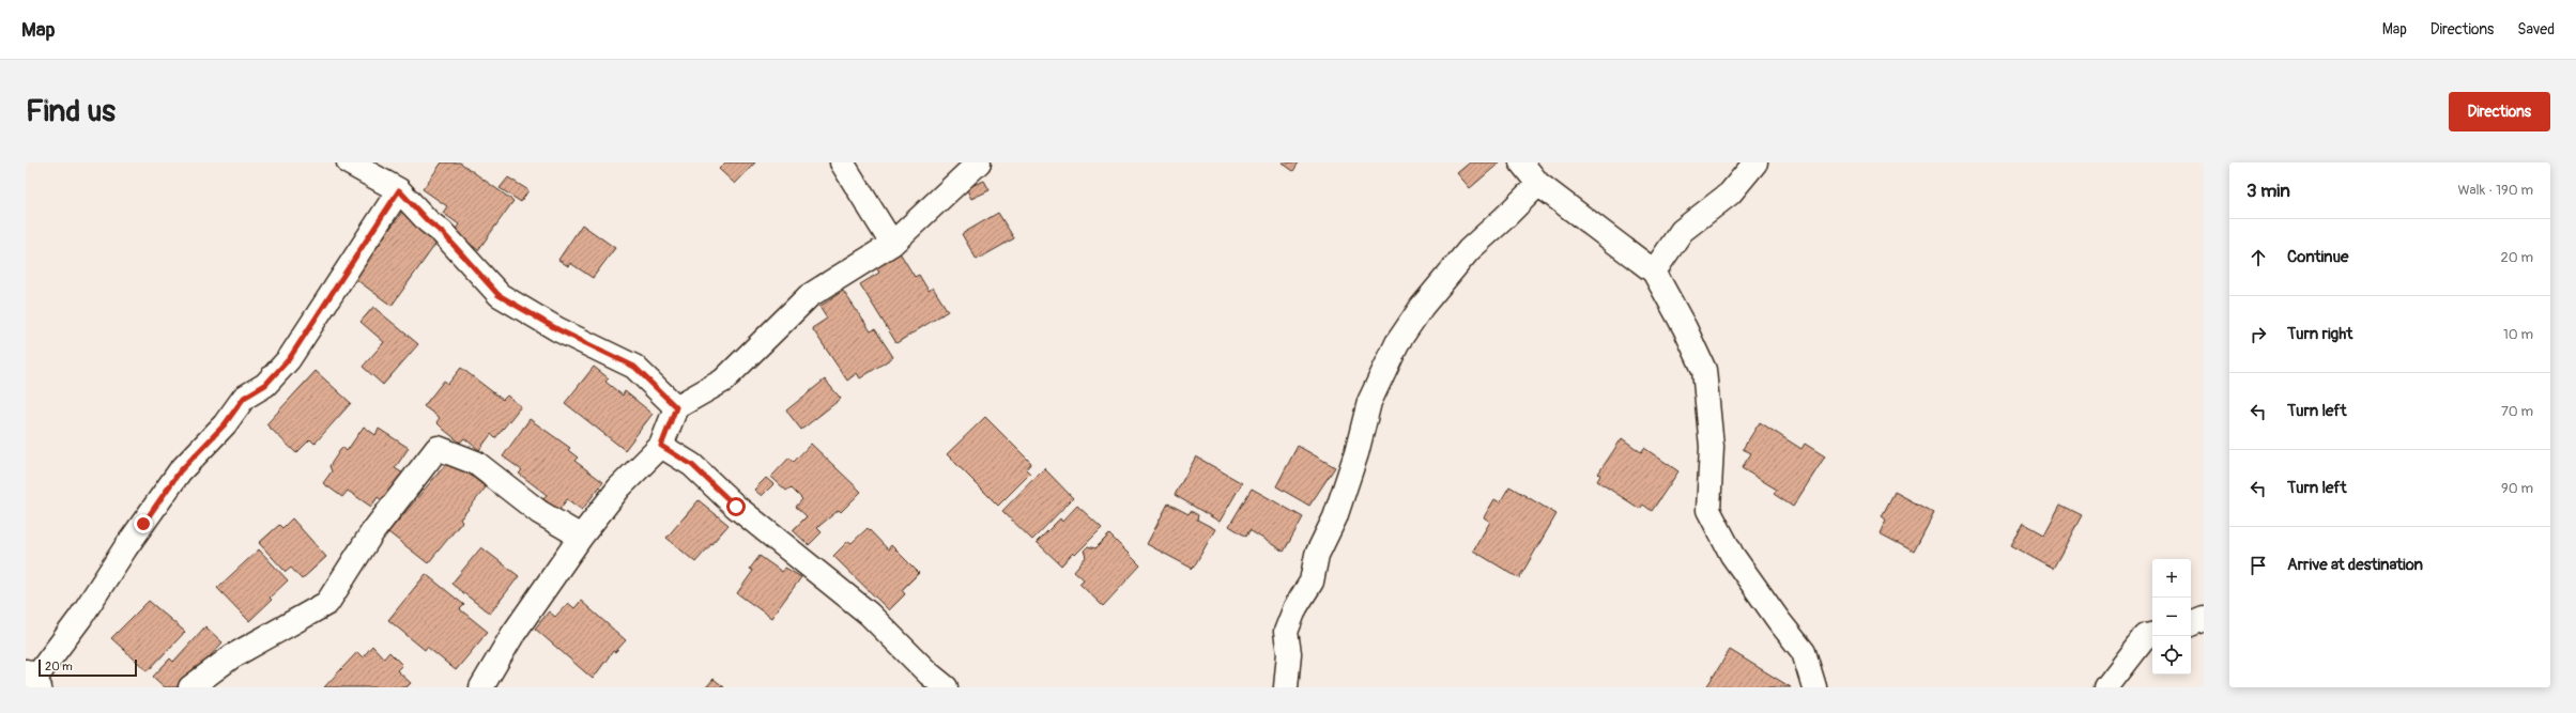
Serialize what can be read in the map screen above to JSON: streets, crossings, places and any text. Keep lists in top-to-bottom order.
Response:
{
  "scale_bar": "20 m",
  "page": {
    "header": "Map",
    "nav": ["Map", "Directions", "Saved"],
    "buttons": "Directions",
    "title": "Find us",
    "heading": ["3 min", "Walk · 190 m"],
    "list": [
      ["Continue", "20 m"],
      ["Turn right", "10 m"],
      ["Turn left", "70 m"],
      ["Turn left", "90 m"],
      "Arrive at destination"
    ],
    "map_buttons": ["+", "−"],
    "scale": "20 m"
  }
}
